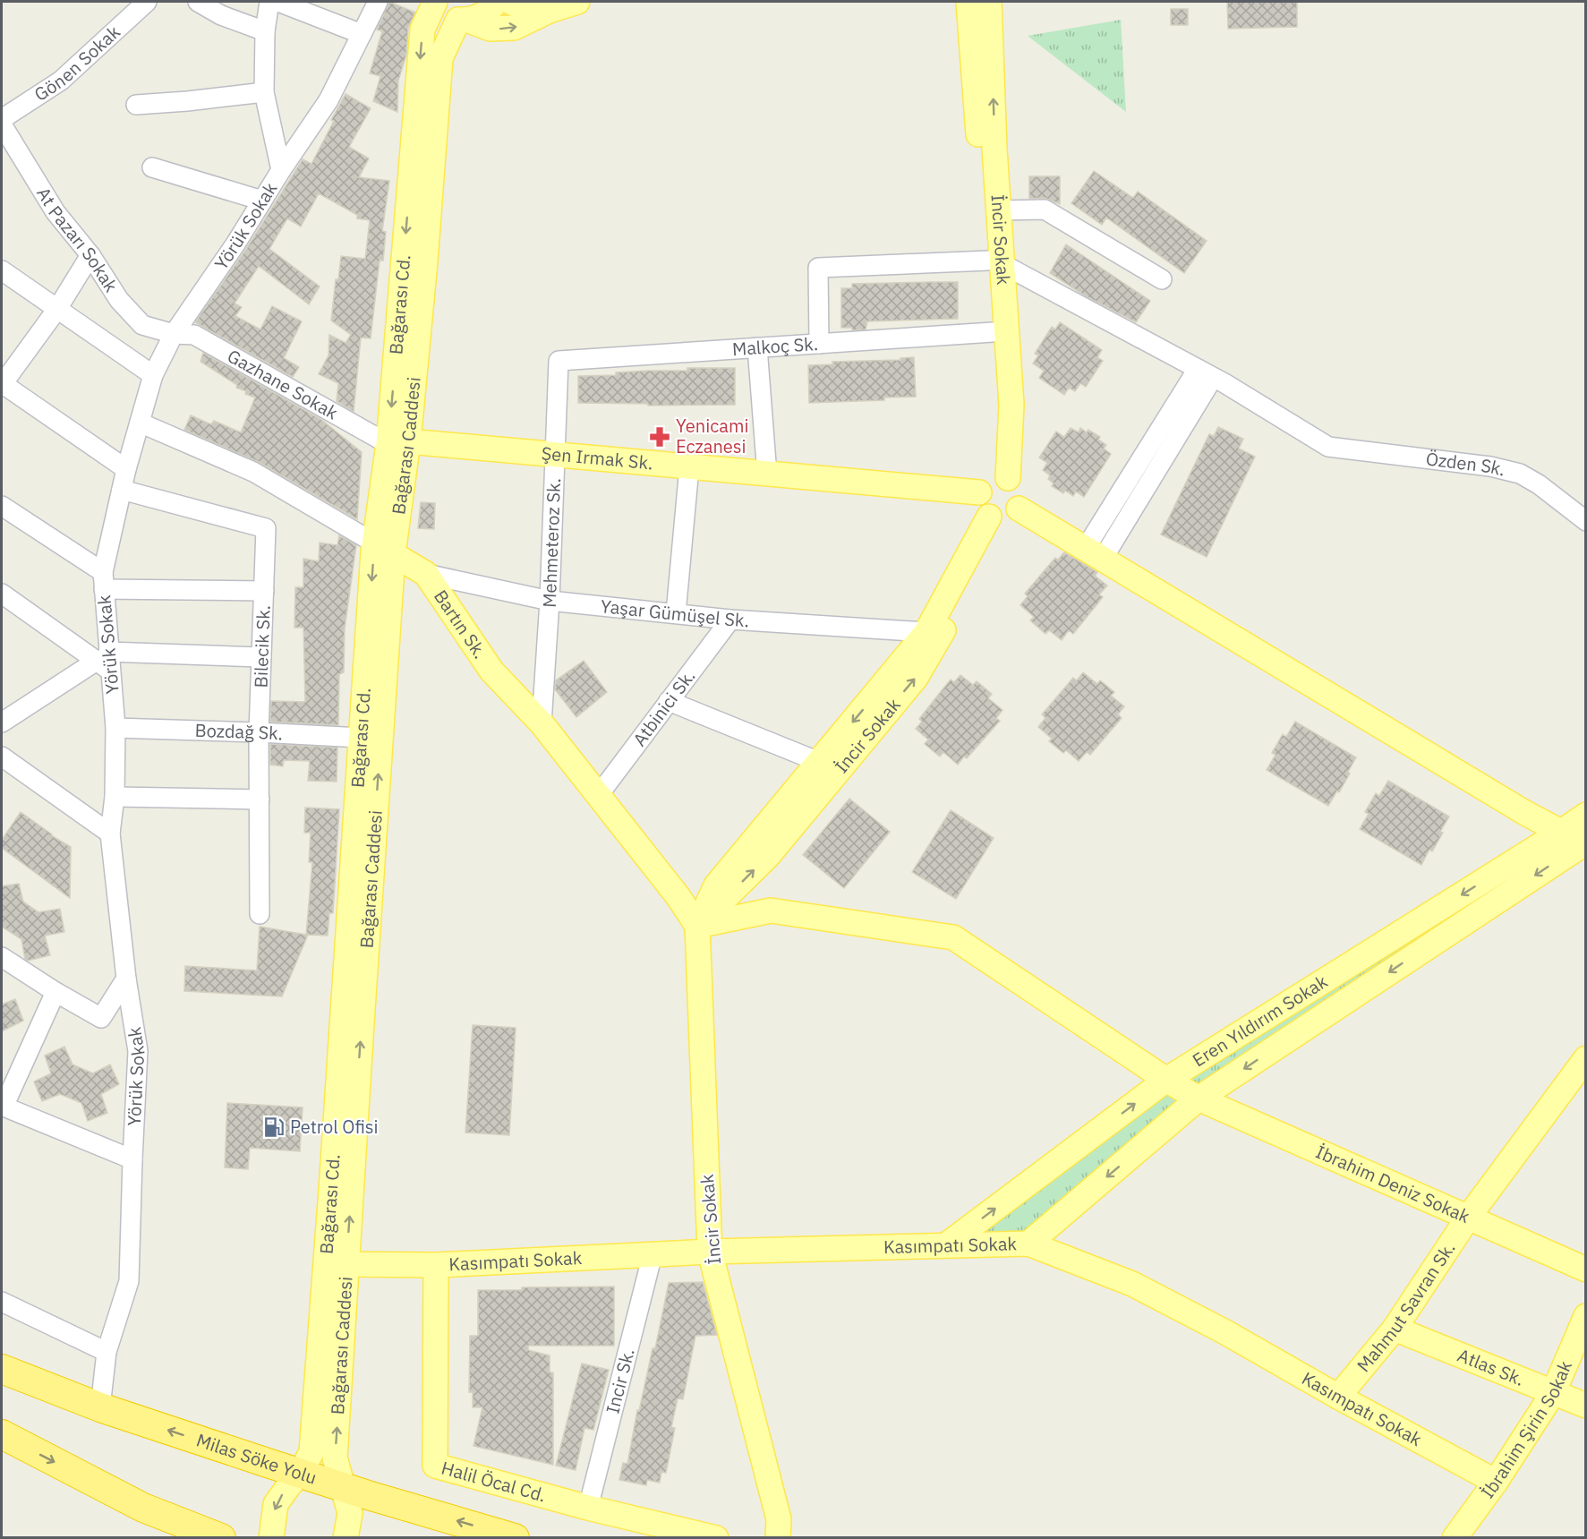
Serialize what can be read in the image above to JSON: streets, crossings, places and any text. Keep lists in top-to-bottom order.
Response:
{
  "streets": {
    "highway": ["Milas Söke Yolu"],
    "main road": [
      "İncir Sokak",
      "Bağarası Cd.",
      "Bağarası Caddesi",
      "Şen Irmak Sk.",
      "Bartın Sk.",
      "Eren Yıldırım Sokak",
      "İbrahim Deniz Sokak",
      "Kasımpatı Sokak",
      "Mahmut Savran Sk.",
      "Atlas Sk.",
      "İbrahim Şirin Sokak",
      "Halil Öcal Cd."
    ],
    "street": [
      "Gönen Sokak",
      "Yörük Sokak",
      "At Pazarı Sokak",
      "Malkoç Sk.",
      "Gazhane Sokak",
      "Özden Sk.",
      "Mehmeteroz Sk.",
      "Yaşar Gümüşel Sk.",
      "Bilecik Sk.",
      "Atbinici Sk.",
      "Bozdağ Sk.",
      "Incir Sk."
    ]
  },
  "crossings": [
    ["Yörük Sokak", "At Pazarı Sokak"],
    ["Yörük Sokak", "Gazhane Sokak"],
    ["Yörük Sokak", "Bartın Sk."],
    ["Yörük Sokak", "Bilecik Sk."],
    ["Yörük Sokak", "Bozdağ Sk."],
    ["Yörük Sokak", "Milas Söke Yolu"],
    ["İncir Sokak", "Malkoç Sk."],
    ["İncir Sokak", "Şen Irmak Sk."],
    ["İncir Sokak", "Yaşar Gümüşel Sk."],
    ["İncir Sokak", "Bartın Sk."],
    ["İncir Sokak", "İbrahim Deniz Sokak"],
    ["İncir Sokak", "Kasımpatı Sokak"],
    ["At Pazarı Sokak", "Gazhane Sokak"],
    ["Bağarası Cd.", "Gazhane Sokak"],
    ["Bağarası Cd.", "Bağarası Caddesi"],
    ["Bağarası Cd.", "Şen Irmak Sk."],
    ["Bağarası Cd.", "Bartın Sk."],
    ["Bağarası Cd.", "Bozdağ Sk."],
    ["Bağarası Cd.", "Milas Söke Yolu"],
    ["Malkoç Sk.", "Mehmeteroz Sk."],
    ["Gazhane Sokak", "Bağarası Caddesi"],
    ["Gazhane Sokak", "Şen Irmak Sk."],
    ["Bağarası Caddesi", "Şen Irmak Sk."],
    ["Bağarası Caddesi", "Bartın Sk."],
    ["Bağarası Caddesi", "Kasımpatı Sokak"],
    ["Bağarası Caddesi", "Milas Söke Yolu"],
    ["Şen Irmak Sk.", "Mehmeteroz Sk."],
    ["Mehmeteroz Sk.", "Yaşar Gümüşel Sk."],
    ["Mehmeteroz Sk.", "Bartın Sk."],
    ["Yaşar Gümüşel Sk.", "Bartın Sk."],
    ["Yaşar Gümüşel Sk.", "Atbinici Sk."],
    ["Bartın Sk.", "Atbinici Sk."],
    ["Bartın Sk.", "İbrahim Deniz Sokak"],
    ["Bilecik Sk.", "Bozdağ Sk."],
    ["Eren Yıldırım Sokak", "İbrahim Deniz Sokak"],
    ["Eren Yıldırım Sokak", "Kasımpatı Sokak"],
    ["İbrahim Deniz Sokak", "Mahmut Savran Sk."],
    ["Kasımpatı Sokak", "Mahmut Savran Sk."],
    ["Kasımpatı Sokak", "Incir Sk."],
    ["Kasımpatı Sokak", "İbrahim Şirin Sokak"],
    ["Kasımpatı Sokak", "Halil Öcal Cd."],
    ["Mahmut Savran Sk.", "Atlas Sk."],
    ["Atlas Sk.", "İbrahim Şirin Sokak"],
    ["Incir Sk.", "Halil Öcal Cd."]
  ],
  "one_way": ["Bağarası Cd.", "Bağarası Caddesi"],
  "places": {
    "pharmacy": ["Yenicami Eczanesi"],
    "fuel station": ["Petrol Ofisi"]
  }
}
